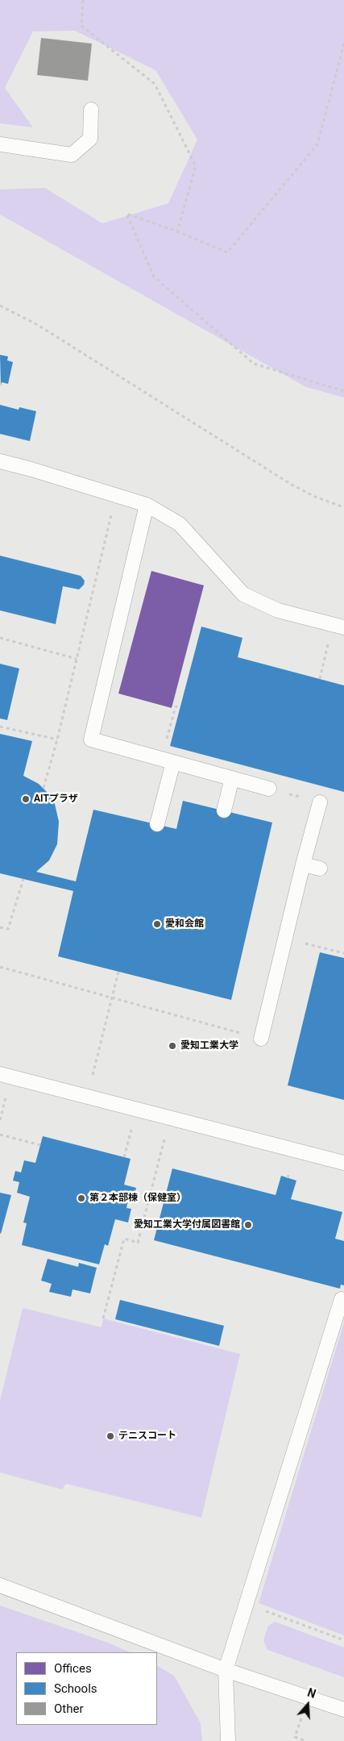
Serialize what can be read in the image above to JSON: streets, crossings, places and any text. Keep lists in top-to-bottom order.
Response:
{
  "places": [
    "AITプラザ",
    "愛和会館",
    "愛知工業大学",
    "第２本部棟（保健室）",
    "愛知工業大学付属図書館",
    "テニスコート"
  ],
  "legend": ["Offices", "Schools", "Other"],
  "north": "top"
}
